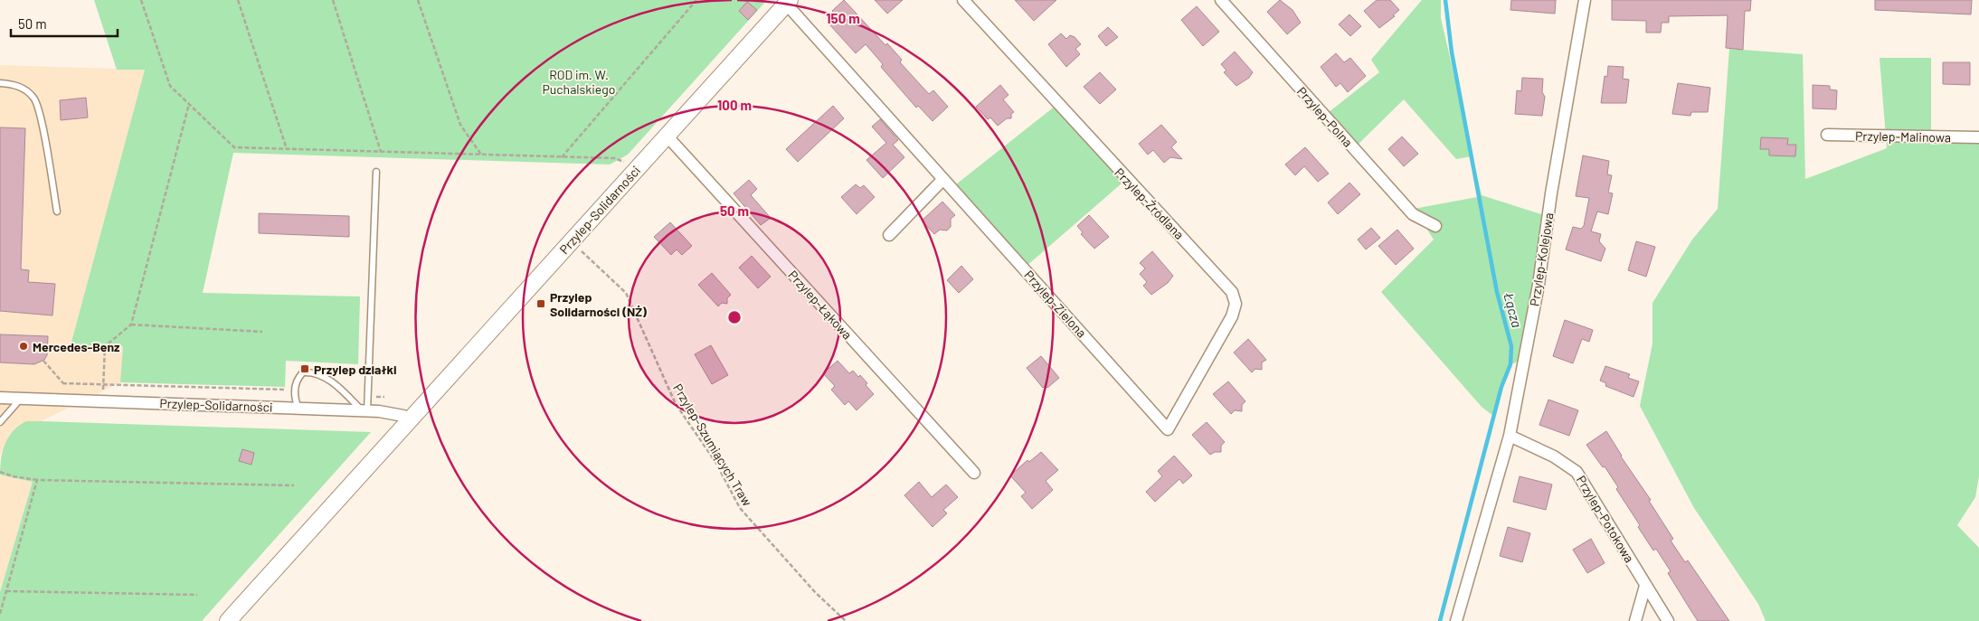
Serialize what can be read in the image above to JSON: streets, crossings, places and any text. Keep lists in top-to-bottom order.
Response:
{
  "streets": {
    "main road": ["Przylep-Solidarności"],
    "street": [
      "Przylep-Polna",
      "Przylep-Malinowa",
      "Przylep-Źródlana",
      "Przylep-Kolejowa",
      "Przylep-Zielona",
      "Przylep-Łąkowa",
      "Przylep-Potokowa"
    ],
    "path": ["Przylep-Szumiących Traw"]
  },
  "crossings": [
    ["Przylep-Źródlana", "Przylep-Zielona"],
    ["Przylep-Solidarności", "Przylep-Zielona"],
    ["Przylep-Solidarności", "Przylep-Łąkowa"],
    ["Przylep-Solidarności", "Przylep-Szumiących Traw"],
    ["Przylep-Kolejowa", "Przylep-Potokowa"]
  ],
  "water": ["Łącza"],
  "parks": ["ROD im. W. Puchalskiego"],
  "places": {
    "transit": ["Przylep Solidarności (NŻ)", "Przylep działki"],
    "other": ["Mercedes-Benz"]
  },
  "scale_bar": "50 m",
  "rings": ["150 m", "100 m", "50 m"]
}
